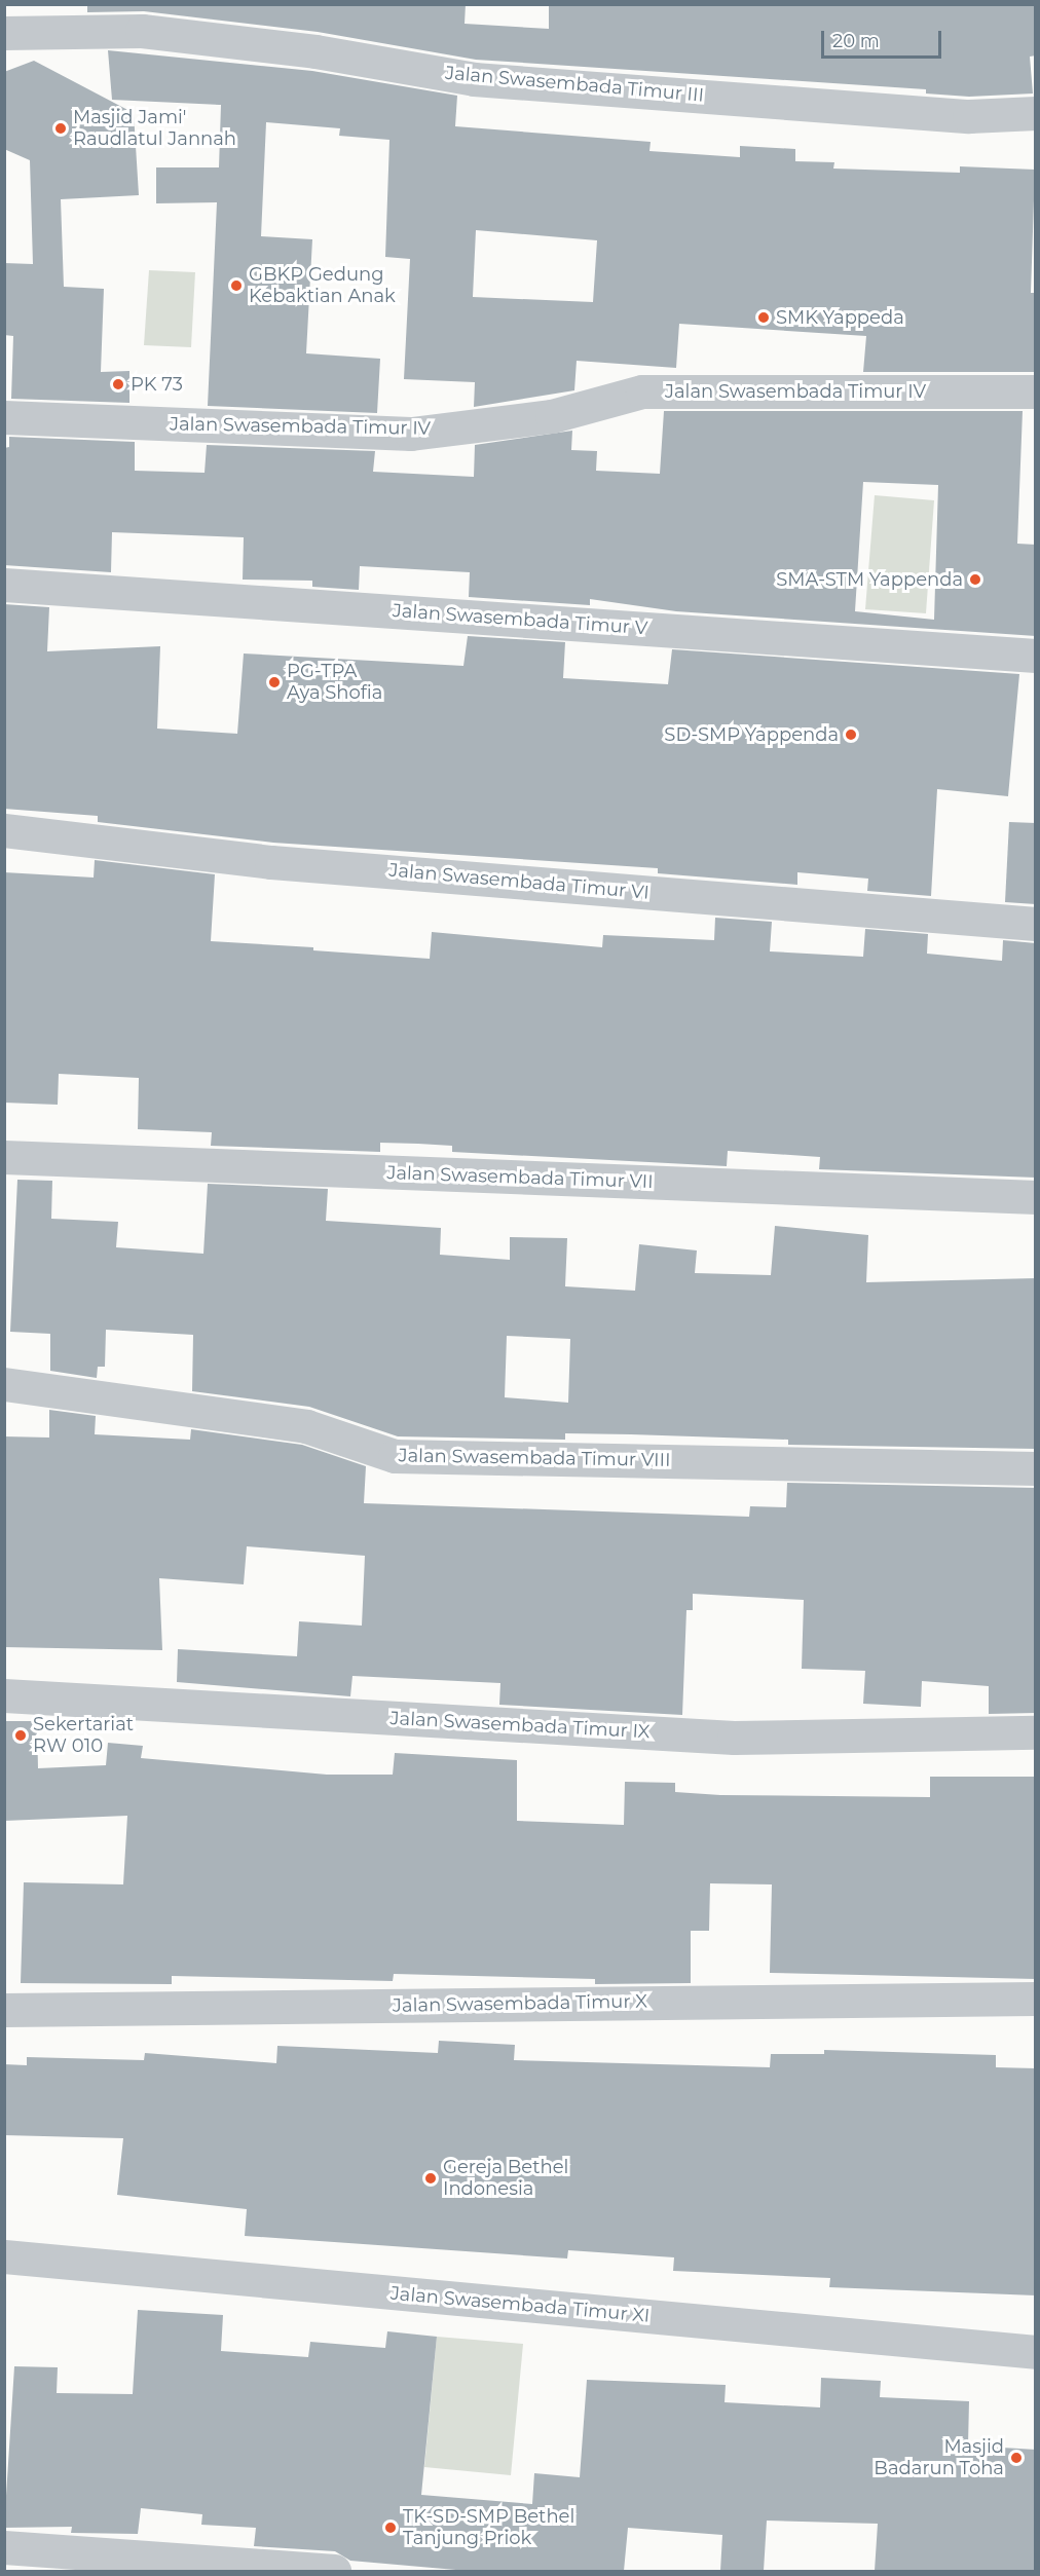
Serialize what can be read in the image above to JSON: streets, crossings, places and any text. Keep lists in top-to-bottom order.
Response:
{
  "streets": {
    "street": [
      "Jalan Swasembada Timur III",
      "Jalan Swasembada Timur IV",
      "Jalan Swasembada Timur V",
      "Jalan Swasembada Timur VI",
      "Jalan Swasembada Timur VII",
      "Jalan Swasembada Timur VIII",
      "Jalan Swasembada Timur IX",
      "Jalan Swasembada Timur X",
      "Jalan Swasembada Timur XI"
    ]
  },
  "places": [
    "Masjid Jami' Raudlatul Jannah",
    "GBKP Gedung Kebaktian Anak",
    "SMK Yappeda",
    "PK 73",
    "SMA-STM Yappenda",
    "PG-TPA Aya Shofia",
    "SD-SMP Yappenda",
    "Sekertariat RW 010",
    "Gereja Bethel Indonesia",
    "Masjid Badarun Toha",
    "TK-SD-SMP Bethel Tanjung Priok"
  ],
  "scale_bar": "20 m"
}
